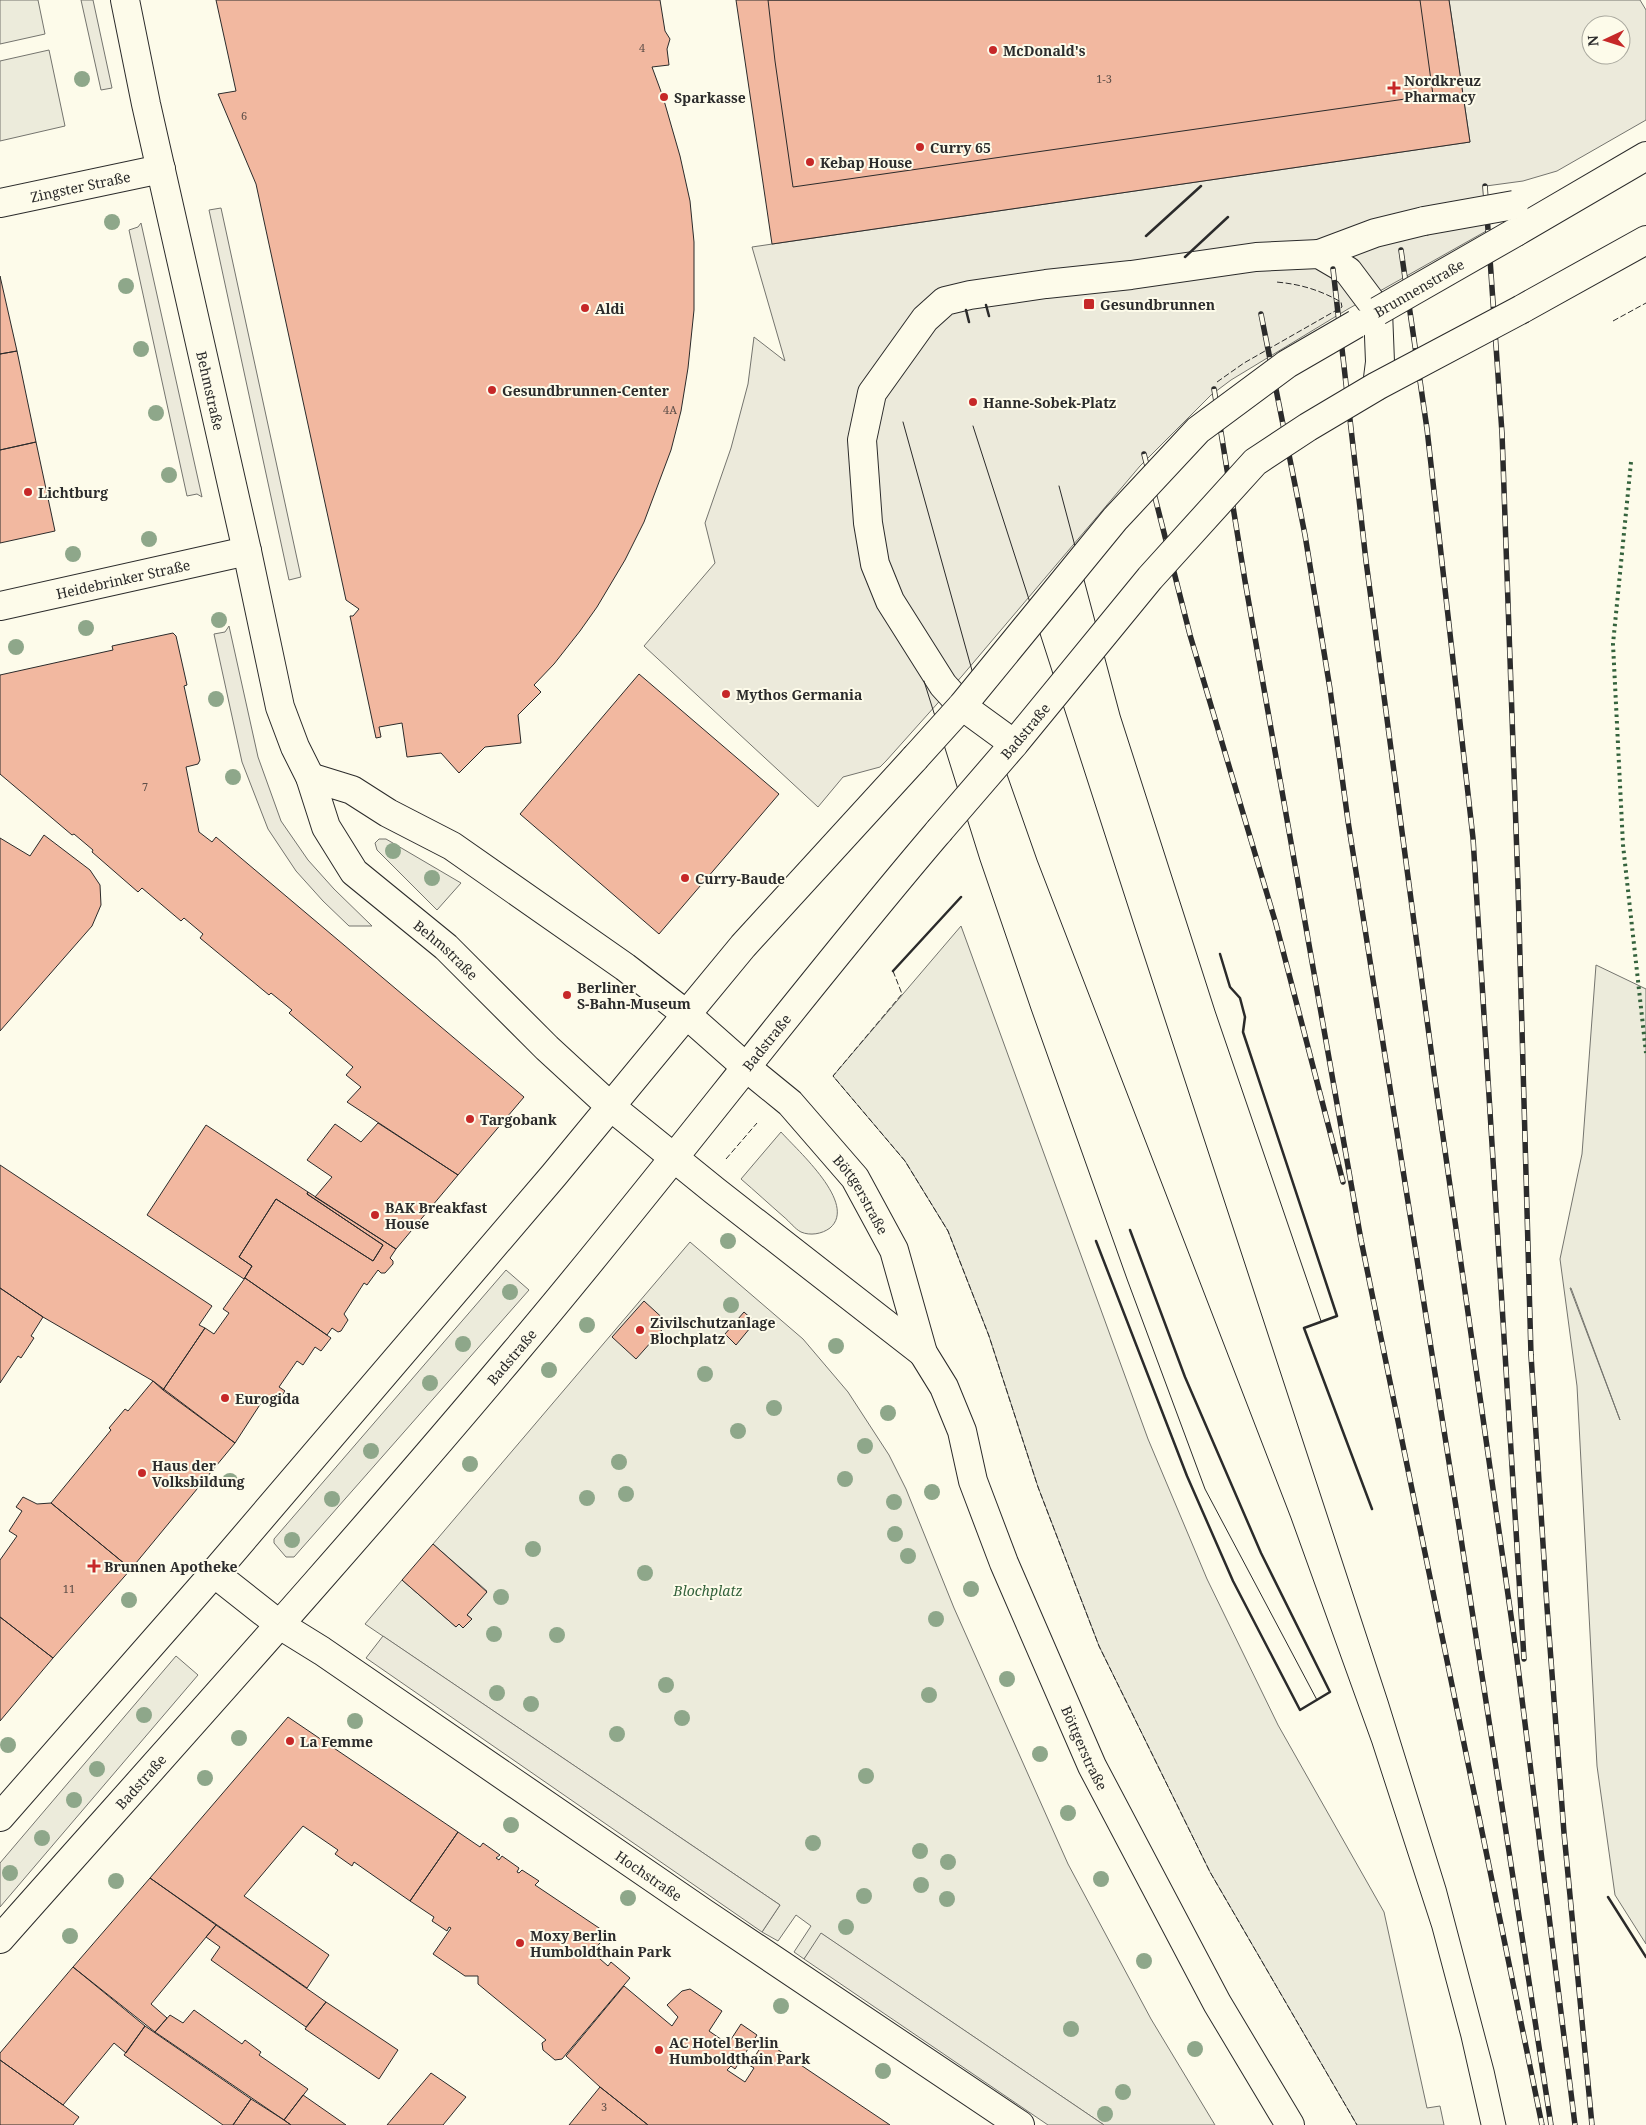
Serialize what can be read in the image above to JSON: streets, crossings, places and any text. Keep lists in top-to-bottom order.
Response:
{
  "streets": {
    "main road": [
      "Zingster Straße",
      "Brunnenstraße",
      "Behmstraße",
      "Heidebrinker Straße",
      "Badstraße",
      "Böttgerstraße",
      "Hochstraße"
    ]
  },
  "crossings": [
    ["Zingster Straße", "Behmstraße"],
    ["Behmstraße", "Heidebrinker Straße"],
    ["Behmstraße", "Badstraße"],
    ["Behmstraße", "Böttgerstraße"],
    ["Badstraße", "Böttgerstraße"],
    ["Badstraße", "Hochstraße"]
  ],
  "parks": ["Blochplatz"],
  "places": {
    "other": [
      "McDonald's",
      "Sparkasse",
      "Curry 65",
      "Kebap House",
      "Aldi",
      "Gesundbrunnen-Center",
      "Hanne-Sobek-Platz",
      "Lichtburg",
      "Mythos Germania",
      "Curry-Baude",
      "Berliner S-Bahn-Museum",
      "Targobank",
      "BAK Breakfast House",
      "Zivilschutzanlage Blochplatz",
      "Eurogida",
      "Haus der Volksbildung",
      "La Femme",
      "Moxy Berlin Humboldthain Park",
      "AC Hotel Berlin Humboldthain Park"
    ],
    "health": ["Nordkreuz Pharmacy", "Brunnen Apotheke"],
    "transit": ["Gesundbrunnen"]
  },
  "house_numbers": [
    "4",
    "1-3",
    "6",
    "4A",
    "7",
    "11",
    "3"
  ],
  "north": "left"
}
